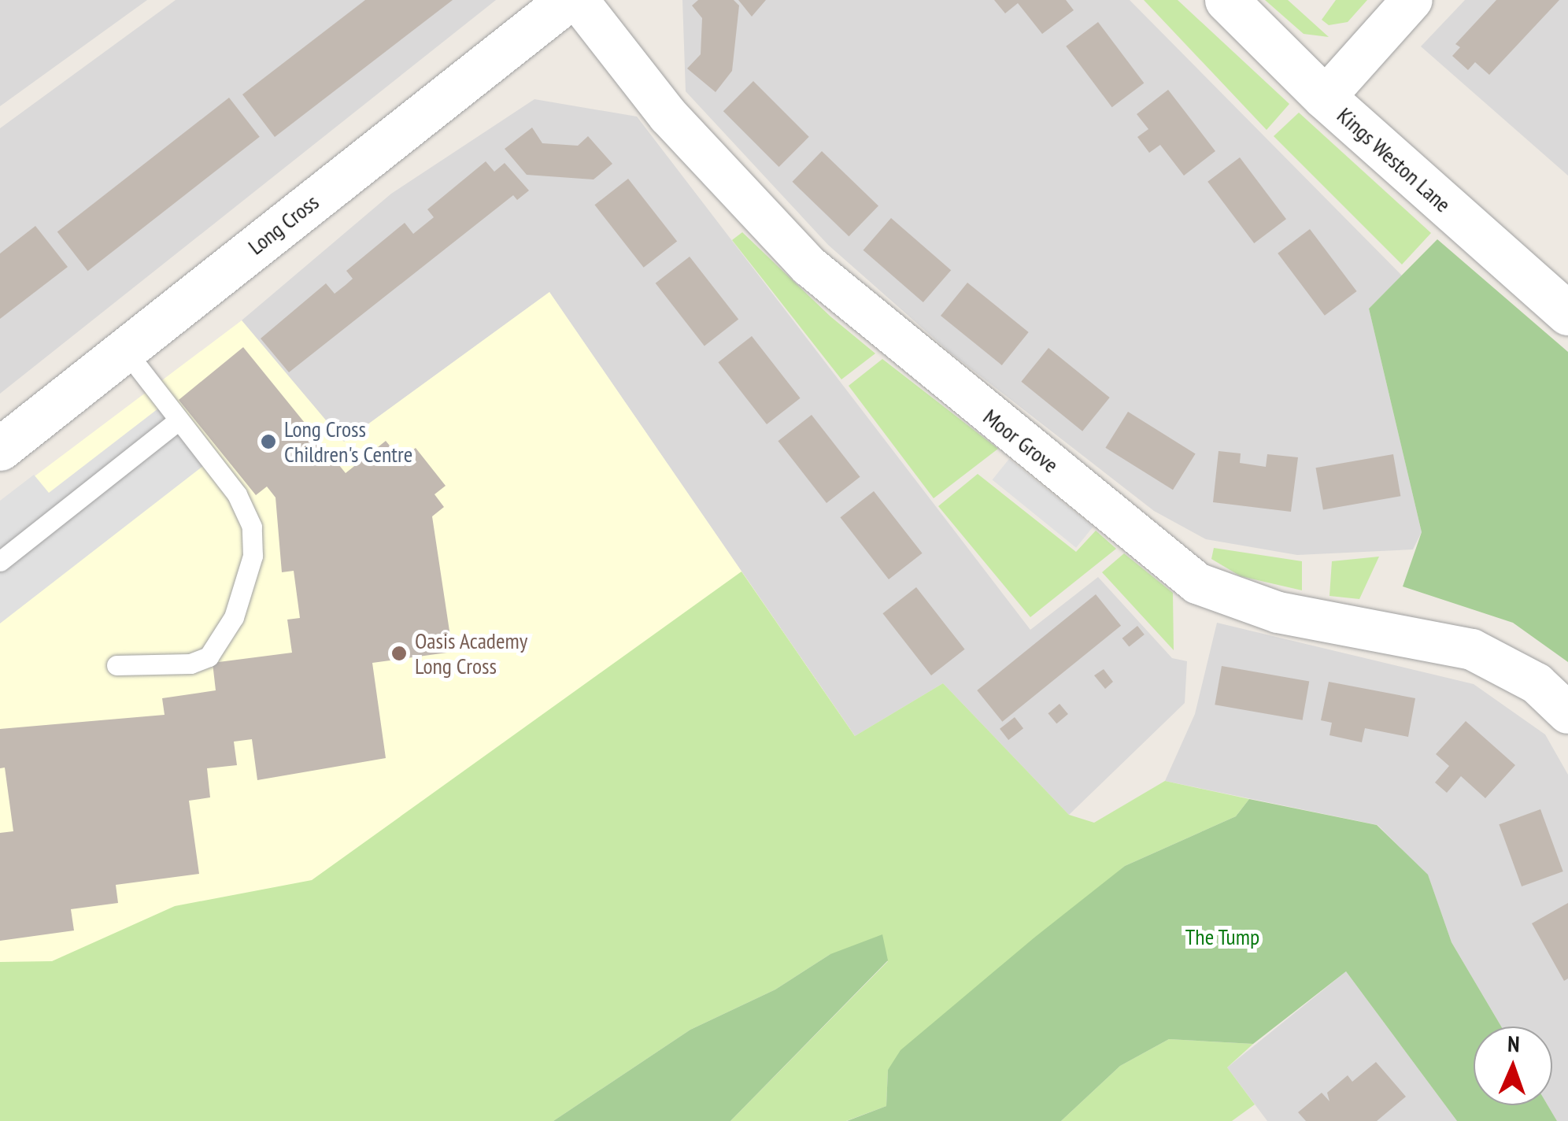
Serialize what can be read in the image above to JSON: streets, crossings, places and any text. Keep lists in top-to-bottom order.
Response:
{
  "streets": {
    "street": ["Kings Weston Lane", "Long Cross", "Moor Grove"]
  },
  "parks": ["The Tump"],
  "places": ["Long Cross Children's Centre", "Oasis Academy Long Cross"],
  "north": "top"
}
